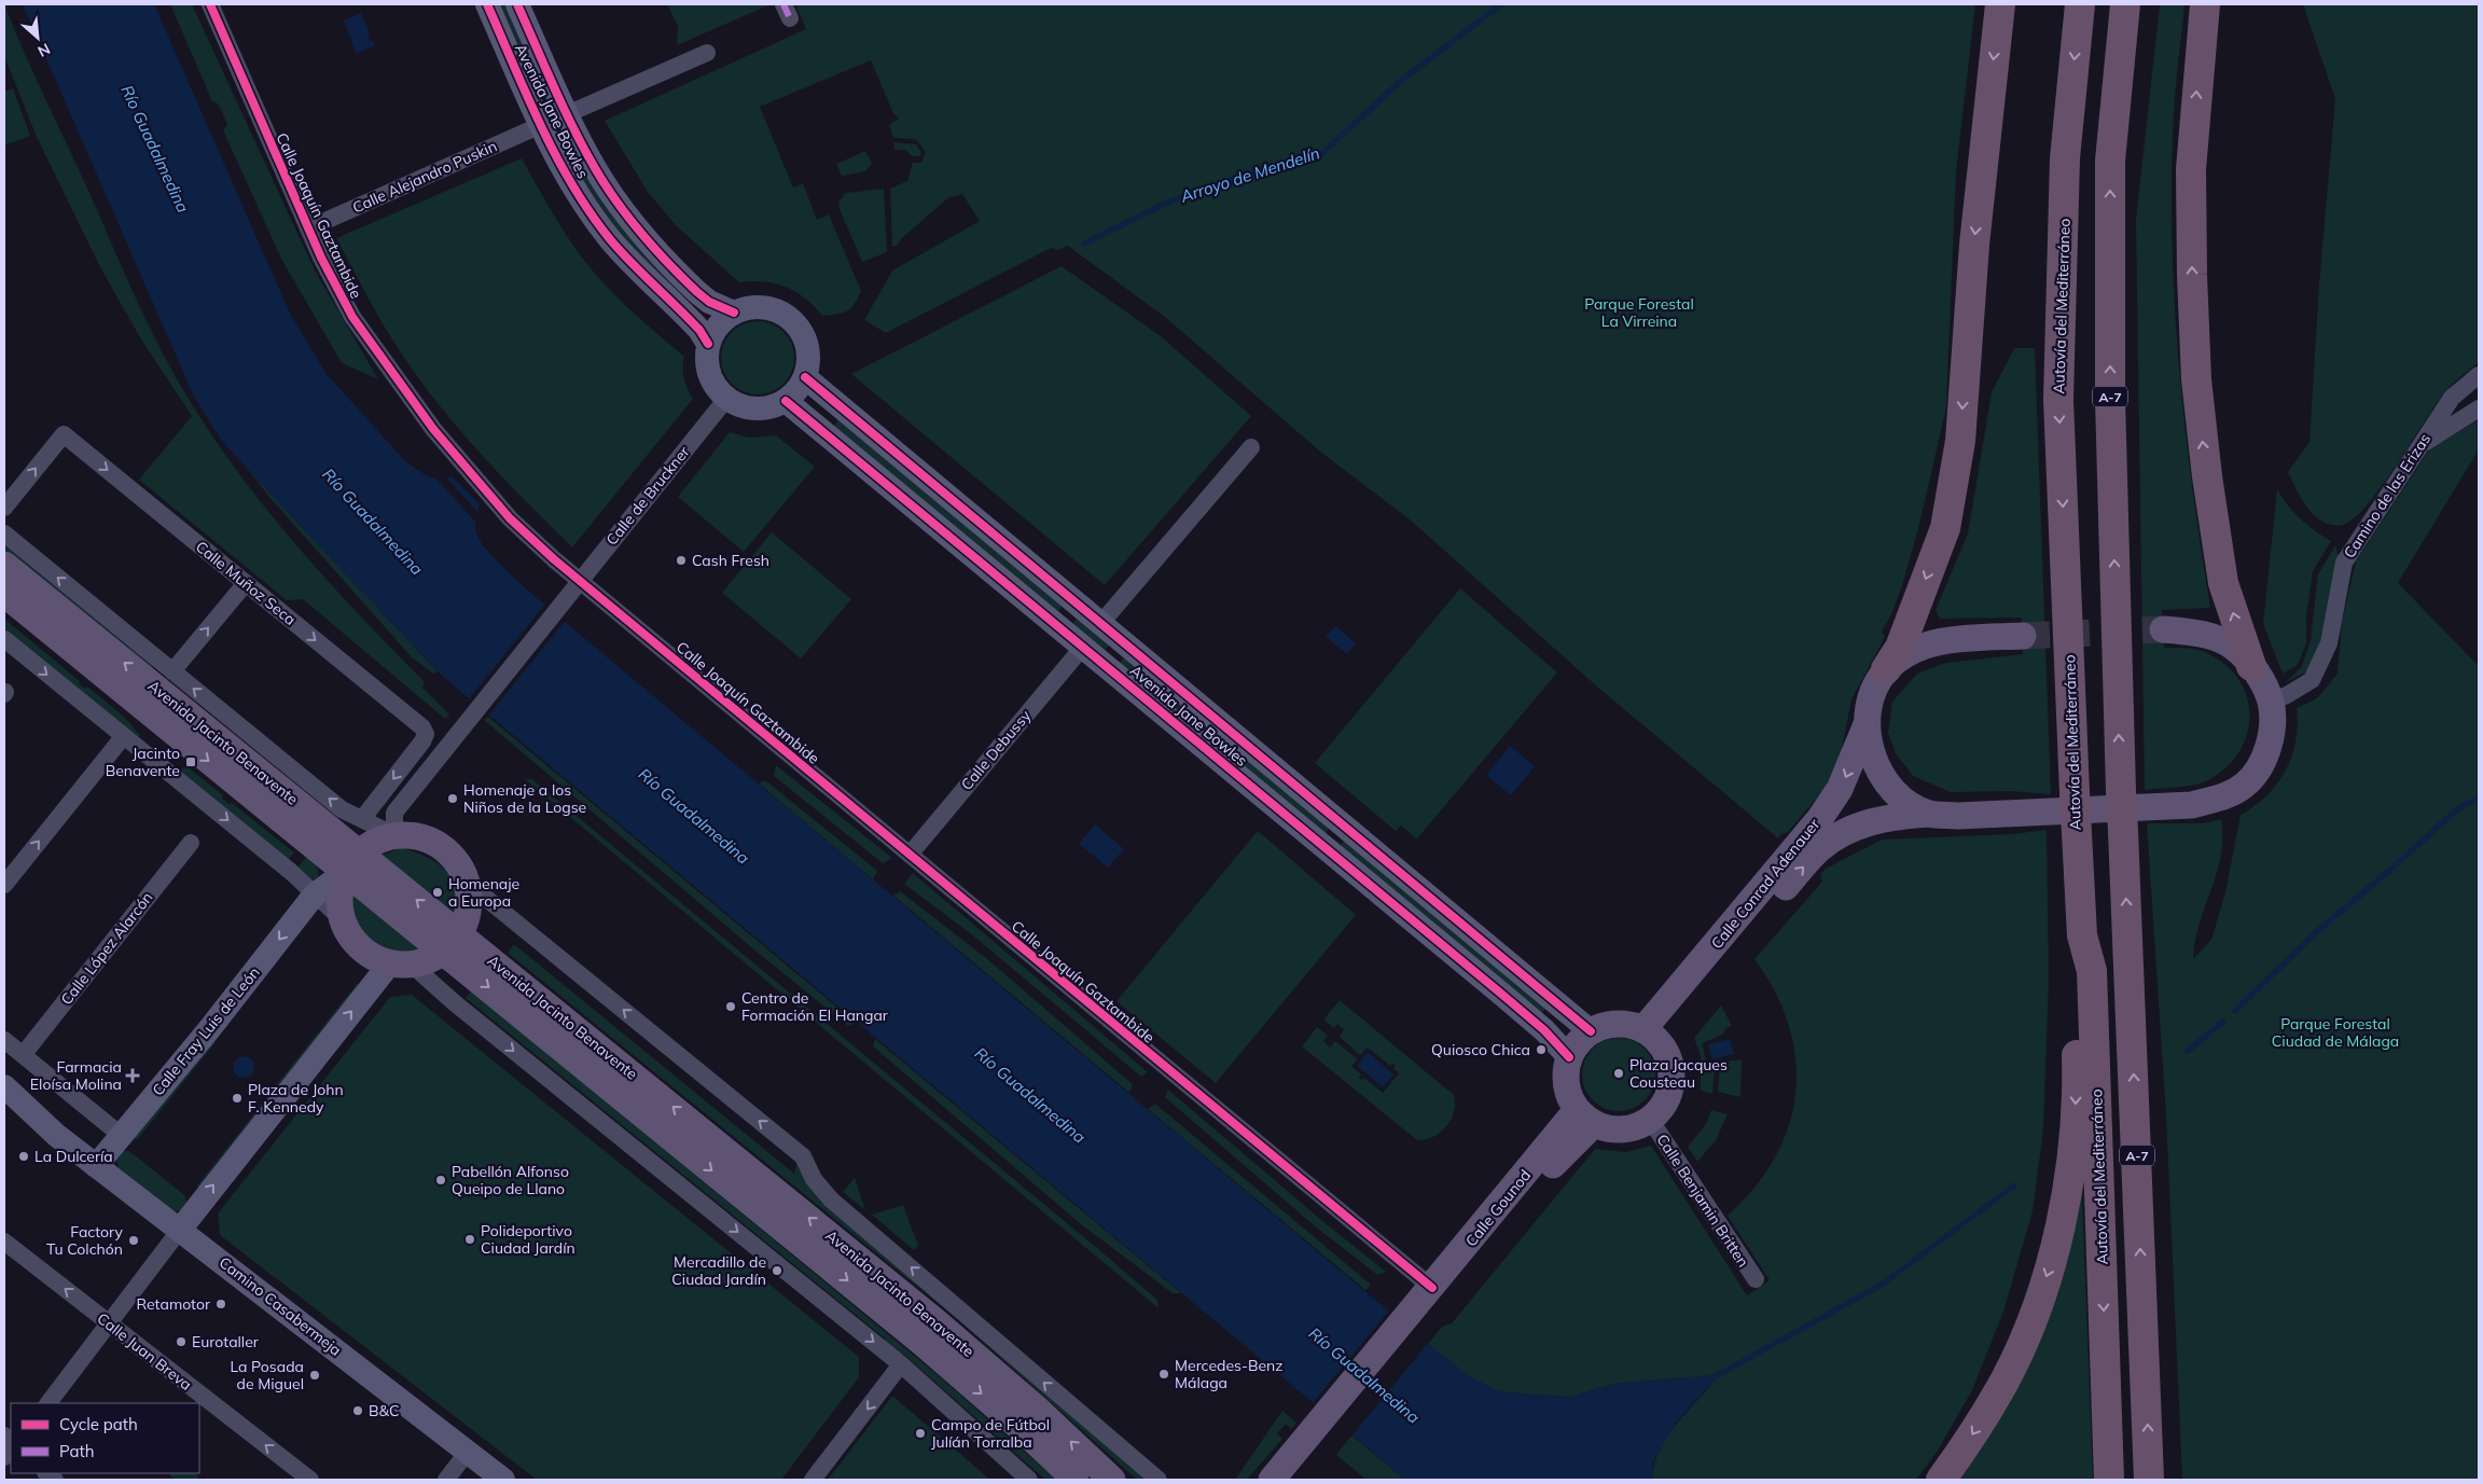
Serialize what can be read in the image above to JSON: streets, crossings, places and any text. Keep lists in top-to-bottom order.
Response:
{
  "streets": {
    "highway": ["Autovía del Mediterráneo", "A-7"],
    "main road": [
      "Avenida Jane Bowles",
      "Avenida Jacinto Benavente",
      "Calle Conrad Adenauer",
      "Calle Fray Luis de León",
      "Calle Gounod",
      "Camino Casabermeja"
    ],
    "street": [
      "Calle Alejandro Puskin",
      "Calle Joaquín Gaztambide",
      "Calle de Bruckner",
      "Camino de las Erizas",
      "Calle Muñoz Seca",
      "Calle Debussy",
      "Calle López Alarcón",
      "Calle Benjamin Britten",
      "Calle Juan Breva"
    ]
  },
  "crossings": [
    ["Avenida Jane Bowles", "Calle Alejandro Puskin"],
    ["Avenida Jane Bowles", "Calle de Bruckner"],
    ["Avenida Jane Bowles", "Calle Debussy"],
    ["Avenida Jane Bowles", "Calle Conrad Adenauer"],
    ["Avenida Jane Bowles", "Calle Benjamin Britten"],
    ["Avenida Jane Bowles", "Calle Gounod"],
    ["Calle Alejandro Puskin", "Calle Joaquín Gaztambide"],
    ["Calle Joaquín Gaztambide", "Calle de Bruckner"],
    ["Calle Joaquín Gaztambide", "Calle Debussy"],
    ["Calle Joaquín Gaztambide", "Calle Gounod"],
    ["Calle de Bruckner", "Avenida Jacinto Benavente"],
    ["Calle Muñoz Seca", "Avenida Jacinto Benavente"],
    ["Calle Conrad Adenauer", "Calle Benjamin Britten"],
    ["Calle Conrad Adenauer", "Calle Gounod"],
    ["Calle Fray Luis de León", "Camino Casabermeja"],
    ["Calle Benjamin Britten", "Calle Gounod"]
  ],
  "one_way": ["Calle Juan Breva"],
  "water": ["Río Guadalmedina", "Arroyo de Mendelín"],
  "parks": ["Parque Forestal La Virreina", "Parque Forestal Ciudad de Málaga"],
  "places": {
    "other": [
      "Cash Fresh",
      "Homenaje a los Niños de la Logse",
      "Homenaje a Europa",
      "Centro de Formación El Hangar",
      "Quiosco Chica",
      "Plaza Jacques Cousteau",
      "Plaza de John F. Kennedy",
      "La Dulcería",
      "Pabellón Alfonso Queipo de Llano",
      "Polideportivo Ciudad Jardín",
      "Factory Tu Colchón",
      "Mercadillo de Ciudad Jardín",
      "Retamotor",
      "Eurotaller",
      "Mercedes-Benz Málaga",
      "La Posada de Miguel",
      "B&C",
      "Campo de Fútbol Julíán Torralba"
    ],
    "transit": ["Jacinto Benavente"],
    "health": ["Farmacia Eloísa Molina"]
  },
  "legend": ["Cycle path", "Path"],
  "north": "bottom right"
}
